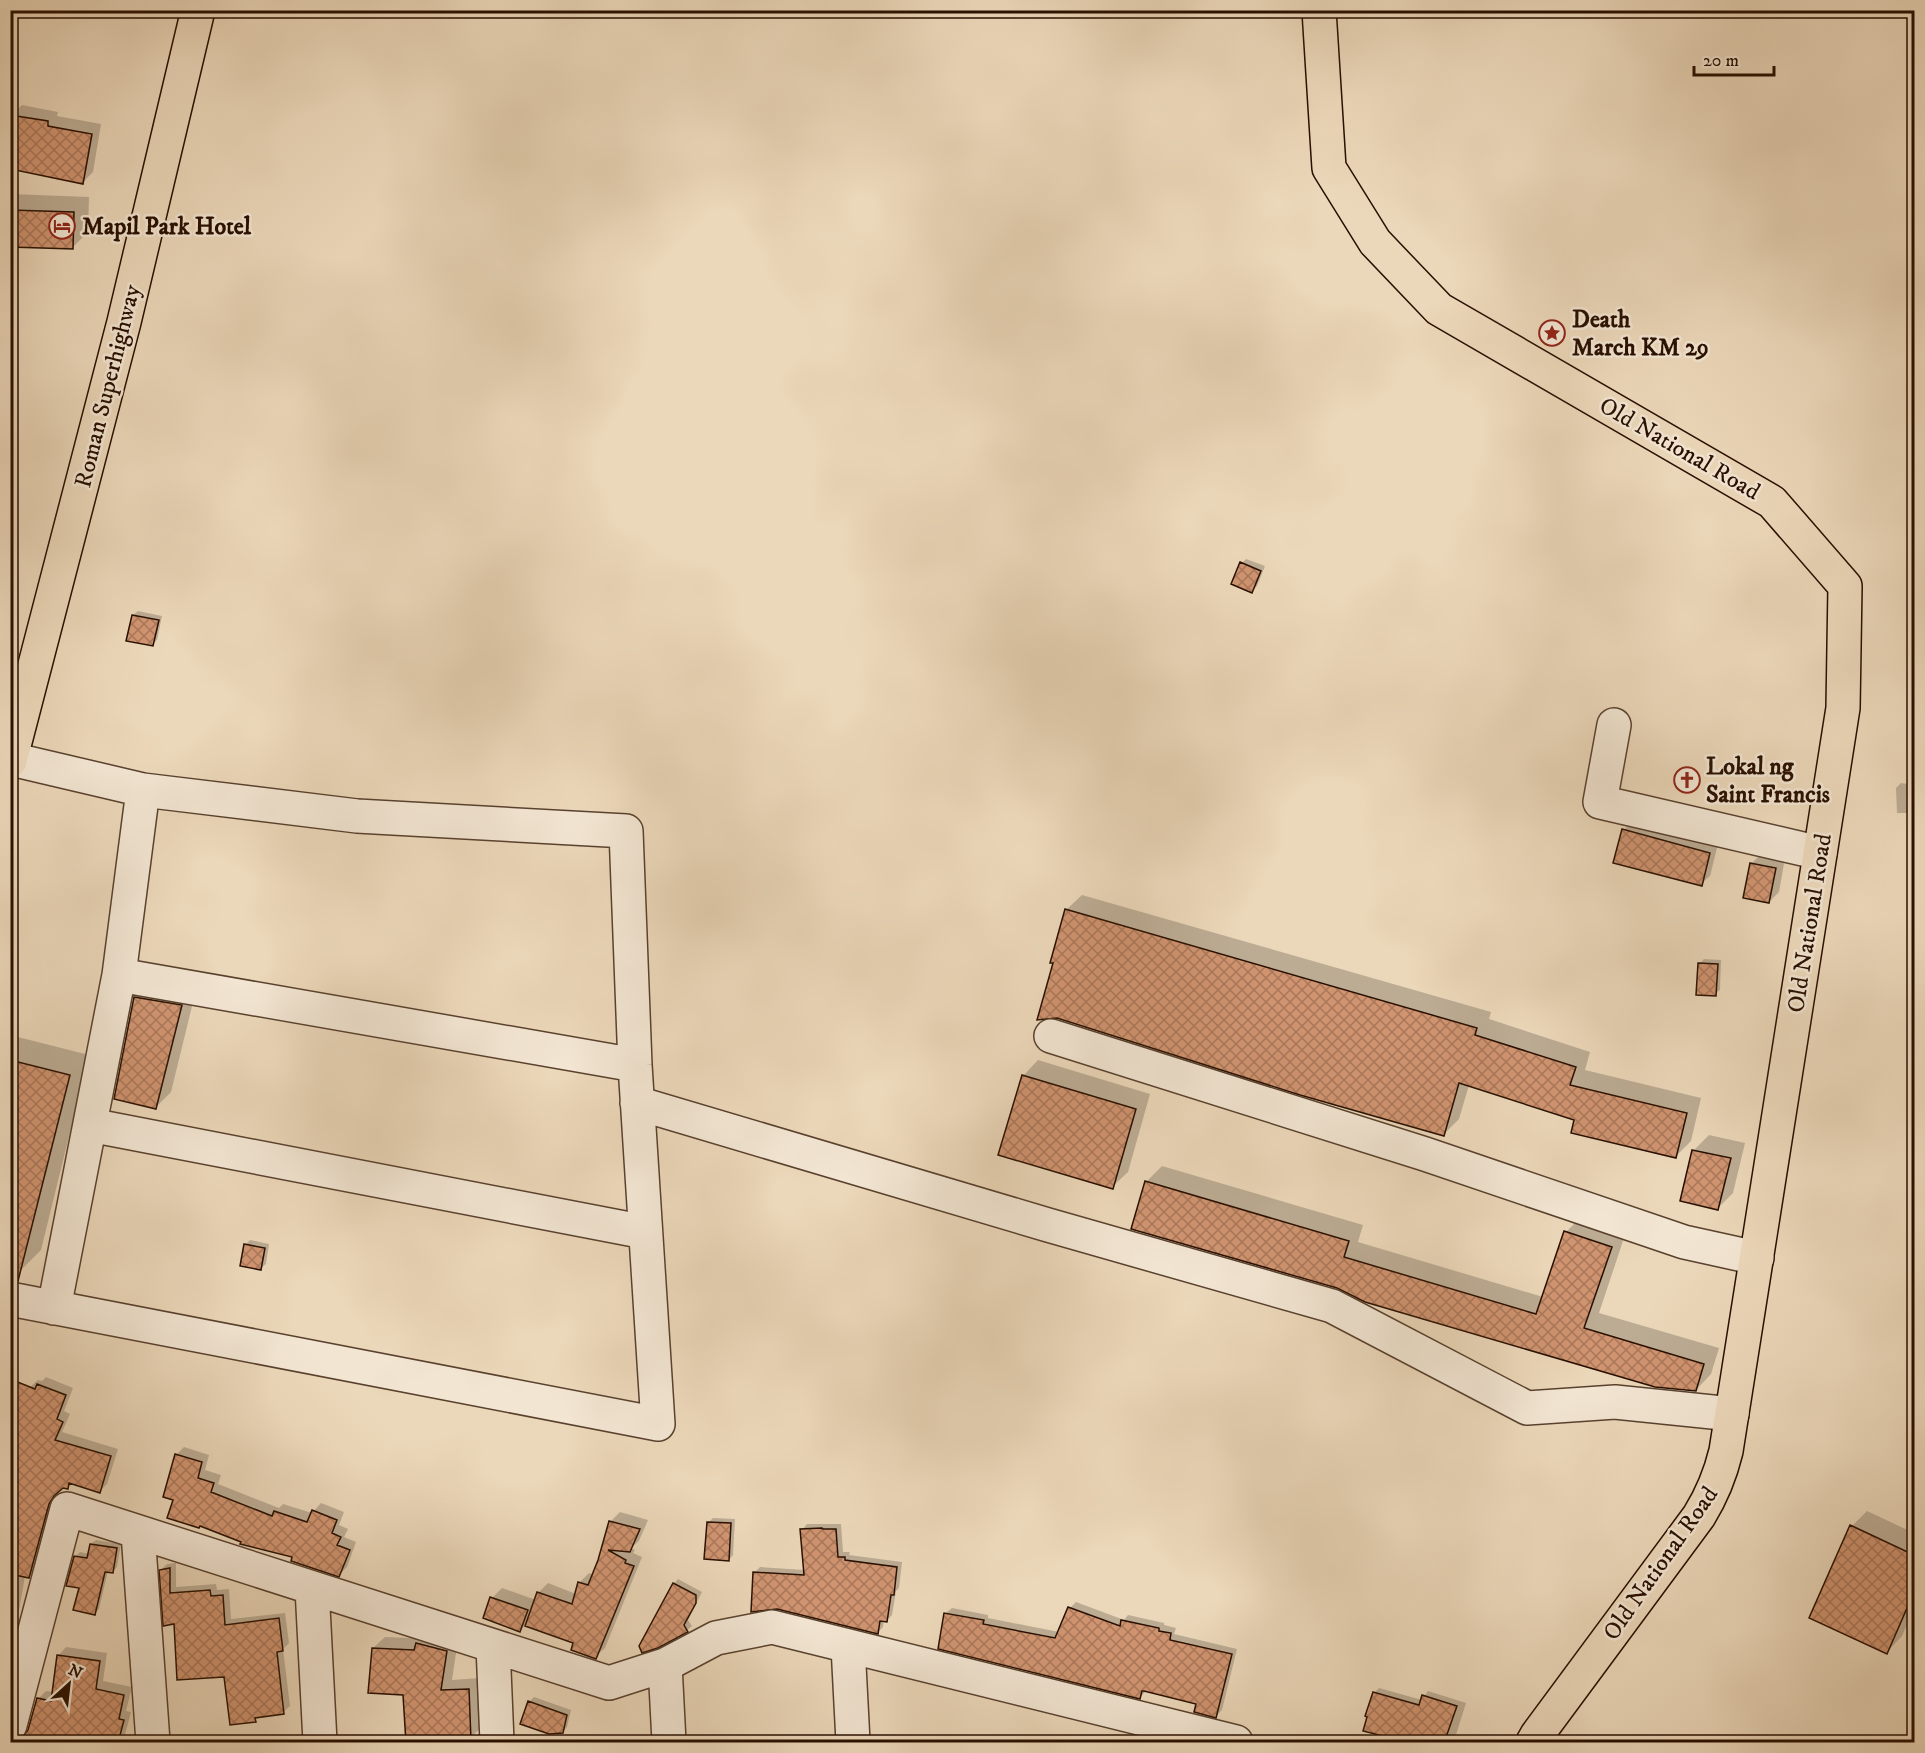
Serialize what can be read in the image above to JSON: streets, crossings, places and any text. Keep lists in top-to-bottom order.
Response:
{
  "streets": {
    "main road": ["Roman Superhighway", "Old National Road"]
  },
  "places": {
    "hotel": ["Mapil Park Hotel"],
    "place": ["Death March KM 29"],
    "church": ["Lokal ng Saint Francis"]
  },
  "scale_bar": "20 m",
  "north": "top right"
}
